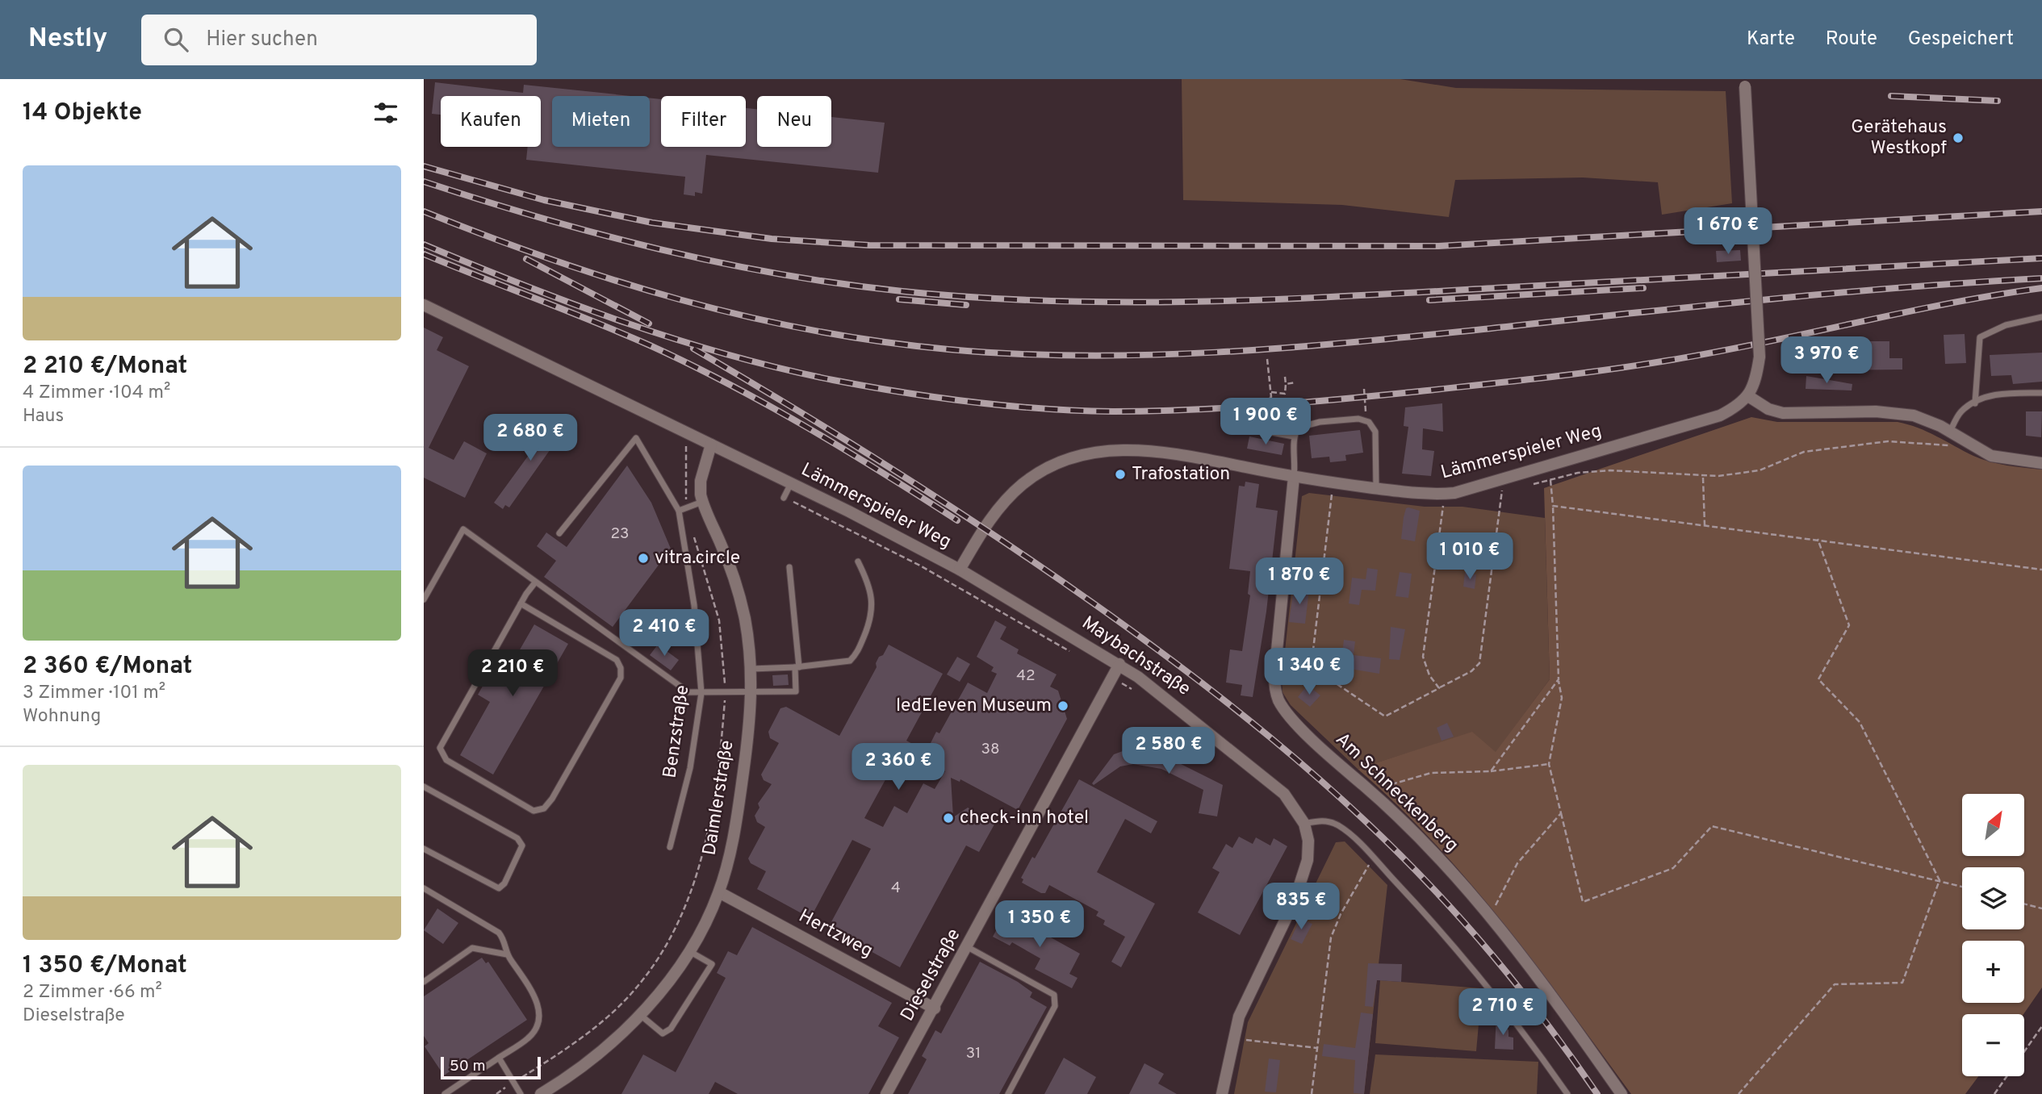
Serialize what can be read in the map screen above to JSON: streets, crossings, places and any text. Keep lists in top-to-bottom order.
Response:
{
  "streets": {
    "street": [
      "Lämmerspieler Weg",
      "Maybachstraße",
      "Am Schneckenberg",
      "Daimlerstraße",
      "Hertzweg",
      "Dieselstraße"
    ],
    "lane": ["Benzstraße"]
  },
  "crossings": [
    ["Lämmerspieler Weg", "Maybachstraße"],
    ["Lämmerspieler Weg", "Am Schneckenberg"],
    ["Lämmerspieler Weg", "Daimlerstraße"],
    ["Maybachstraße", "Dieselstraße"],
    ["Daimlerstraße", "Hertzweg"],
    ["Hertzweg", "Dieselstraße"]
  ],
  "places": [
    "Gerätehaus Westkopf",
    "Trafostation",
    "vitra.circle",
    "ledEleven Museum",
    "check-inn hotel"
  ],
  "house_numbers": [
    "23",
    "42",
    "38",
    "4",
    "31"
  ],
  "scale_bar": "50 m",
  "north": "top right",
  "page": {
    "header": "Nestly",
    "search": "Hier suchen",
    "nav": ["Karte", "Route", "Gespeichert"],
    "heading": "14 Objekte",
    "chip": [
      "Kaufen",
      "Mieten",
      "Filter",
      "Neu"
    ],
    "list": [
      {
        "name": "2 210 €/Monat",
        "note": "4 Zimmer · 104 m² · Haus"
      },
      {
        "name": "2 360 €/Monat",
        "note": "3 Zimmer · 101 m² · Wohnung"
      },
      {
        "name": "1 350 €/Monat",
        "note": "2 Zimmer · 66 m² · Dieselstraße"
      }
    ],
    "price": [
      "1 670 €",
      "3 970 €",
      "1 900 €",
      "2 680 €",
      "1 010 €",
      "1 870 €",
      "2 410 €",
      "1 340 €",
      "2 210 €",
      "2 580 €",
      "2 360 €",
      "835 €",
      "1 350 €",
      "2 710 €"
    ],
    "map_buttons": ["+", "−"],
    "scale": "50 m"
  }
}
